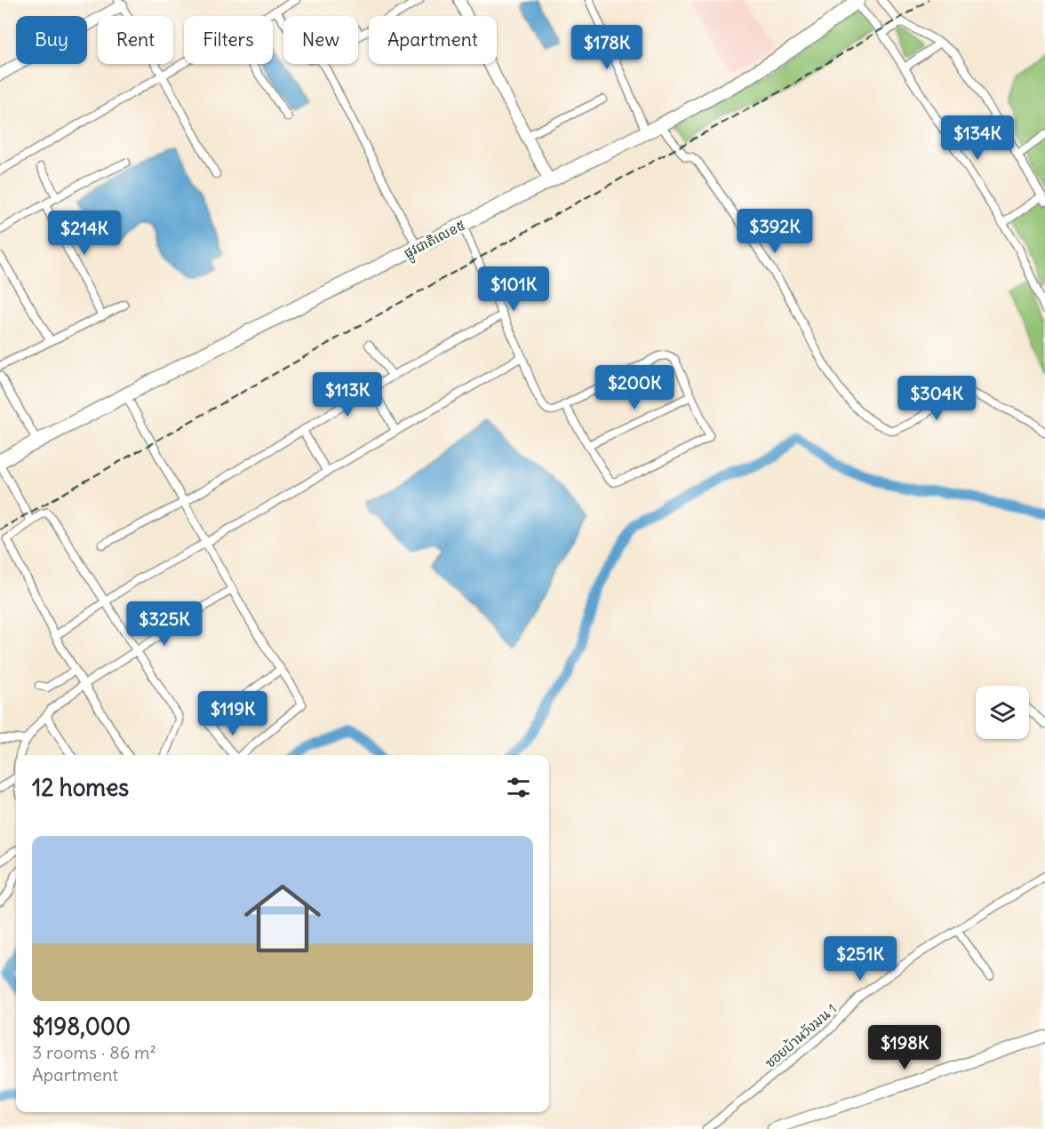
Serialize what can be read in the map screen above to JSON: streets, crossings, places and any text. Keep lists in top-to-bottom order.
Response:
{
  "streets": {
    "highway": ["ផ្លូវជាតិលេខ៥"],
    "street": ["ซอยบ้านวังมน 1"]
  },
  "page": {
    "chip": [
      "Buy",
      "Rent",
      "Filters",
      "New",
      "Apartment"
    ],
    "price": [
      "$178K",
      "$134K",
      "$392K",
      "$214K",
      "$101K",
      "$200K",
      "$113K",
      "$304K",
      "$325K",
      "$119K",
      "$251K",
      "$198K"
    ],
    "heading": "12 homes",
    "list": [
      {
        "name": "$198,000",
        "note": "3 rooms · 86 m² · Apartment"
      }
    ]
  }
}
